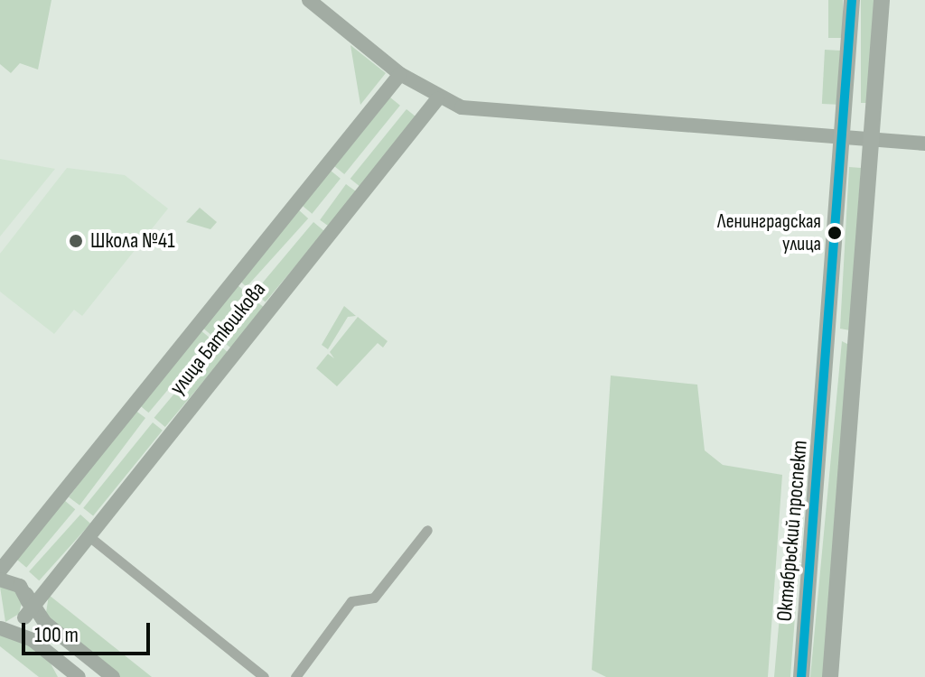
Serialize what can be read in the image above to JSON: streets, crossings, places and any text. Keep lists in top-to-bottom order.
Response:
{
  "streets": {
    "main road": ["Октябрьский проспект"],
    "street": ["улица Батюшкова"]
  },
  "places": ["Ленинградская улица", "Школа №41"],
  "scale_bar": "100 m"
}
